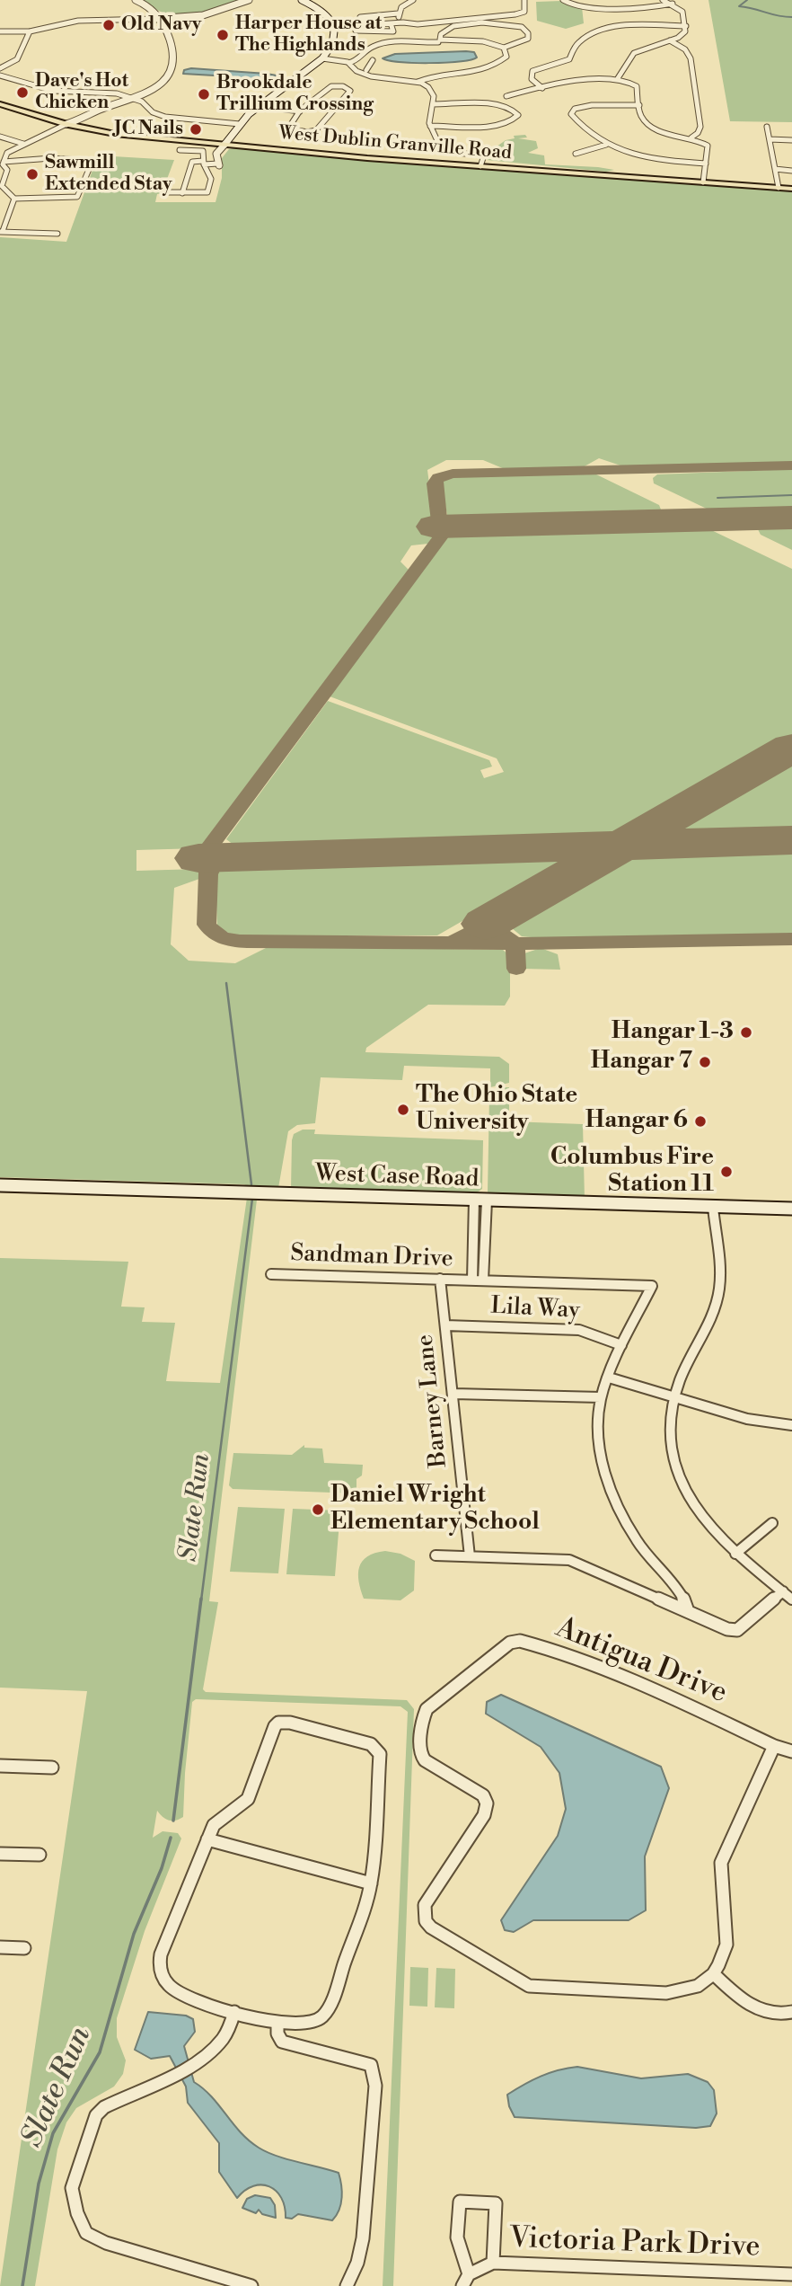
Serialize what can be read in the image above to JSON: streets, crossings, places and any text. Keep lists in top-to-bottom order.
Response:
{
  "streets": {
    "main road": ["West Dublin Granville Road", "West Case Road"],
    "street": [
      "Sandman Drive",
      "Lila Way",
      "Barney Lane",
      "Antigua Drive",
      "Victoria Park Drive"
    ]
  },
  "crossings": [
    ["West Case Road", "Sandman Drive"],
    ["Sandman Drive", "Lila Way"],
    ["Sandman Drive", "Barney Lane"],
    ["Lila Way", "Barney Lane"]
  ],
  "water": ["Slate Run"],
  "places": [
    "Old Navy",
    "Harper House at The Highlands",
    "Dave's Hot Chicken",
    "Brookdale Trillium Crossing",
    "JC Nails",
    "Sawmill Extended Stay",
    "Hangar 1-3",
    "Hangar 7",
    "The Ohio State University",
    "Hangar 6",
    "Columbus Fire Station 11",
    "Daniel Wright Elementary School"
  ]
}
